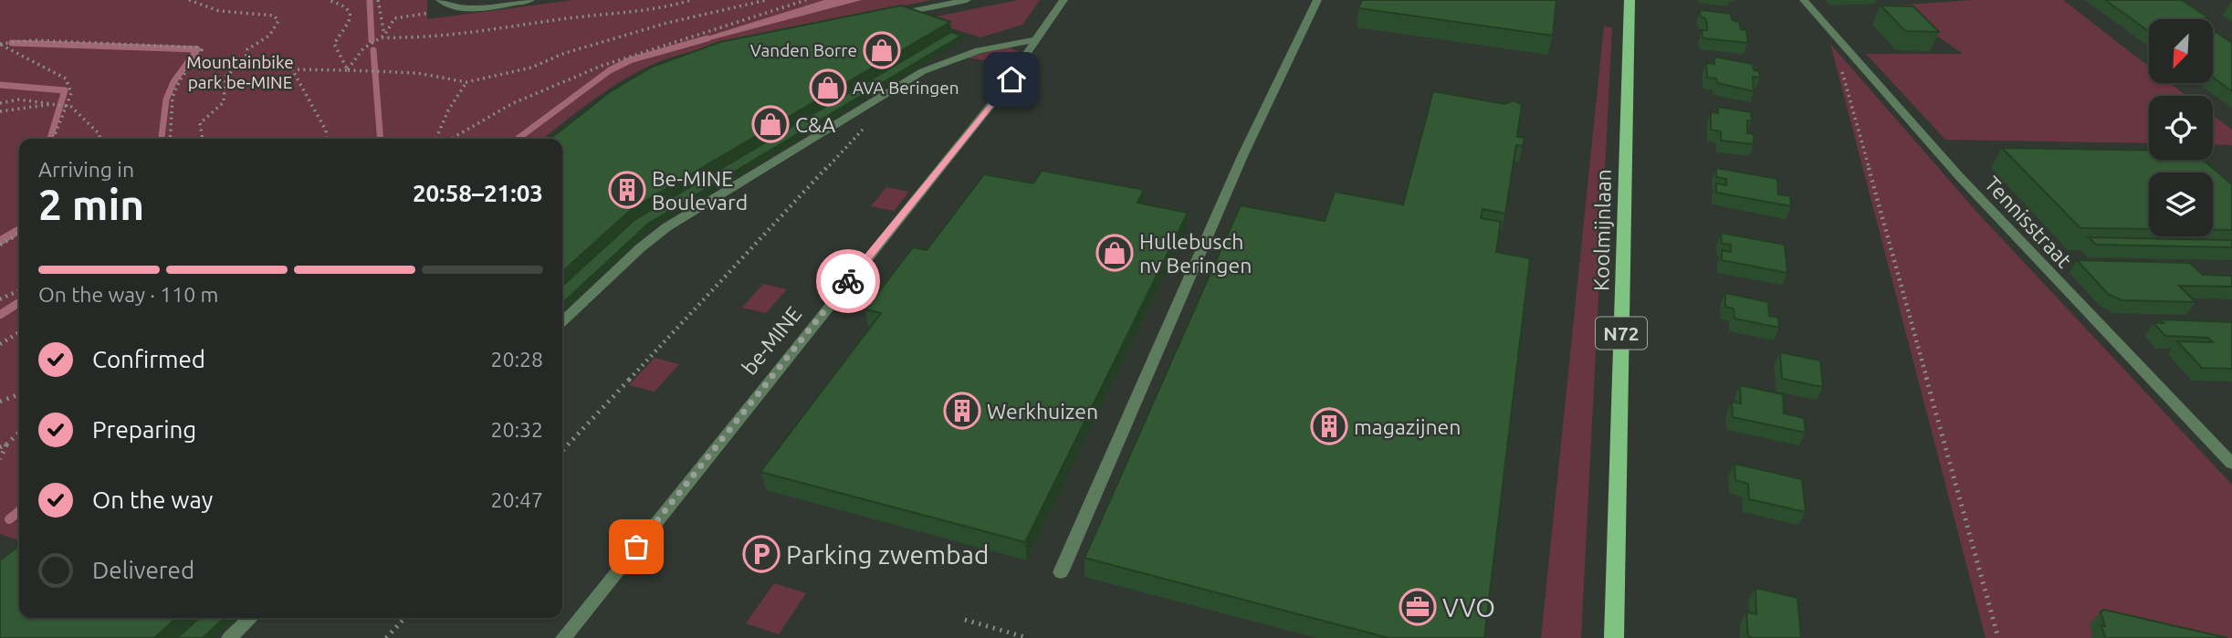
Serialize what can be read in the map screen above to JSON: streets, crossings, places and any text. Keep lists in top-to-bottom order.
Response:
{
  "streets": {
    "main road": ["Koolmijnlaan", "N72"],
    "street": ["Tennisstraat", "be-MINE"]
  },
  "parks": ["Mountainbike park be-MINE"],
  "places": {
    "shop": [
      "Vanden Borre",
      "AVA Beringen",
      "C&A",
      "Hullebusch nv Beringen"
    ],
    "building": ["Be-MINE Boulevard", "Werkhuizen", "magazijnen"],
    "parking": ["Parking zwembad"],
    "office": ["VVO"]
  },
  "north": "bottom left",
  "page": {
    "heading": ["2 min", "Arriving in", "20:58–21:03"],
    "bar": "On the way · 110 m",
    "list": [
      ["Confirmed", "20:28"],
      ["Preparing", "20:32"],
      ["On the way", "20:47"],
      "Delivered"
    ]
  }
}
